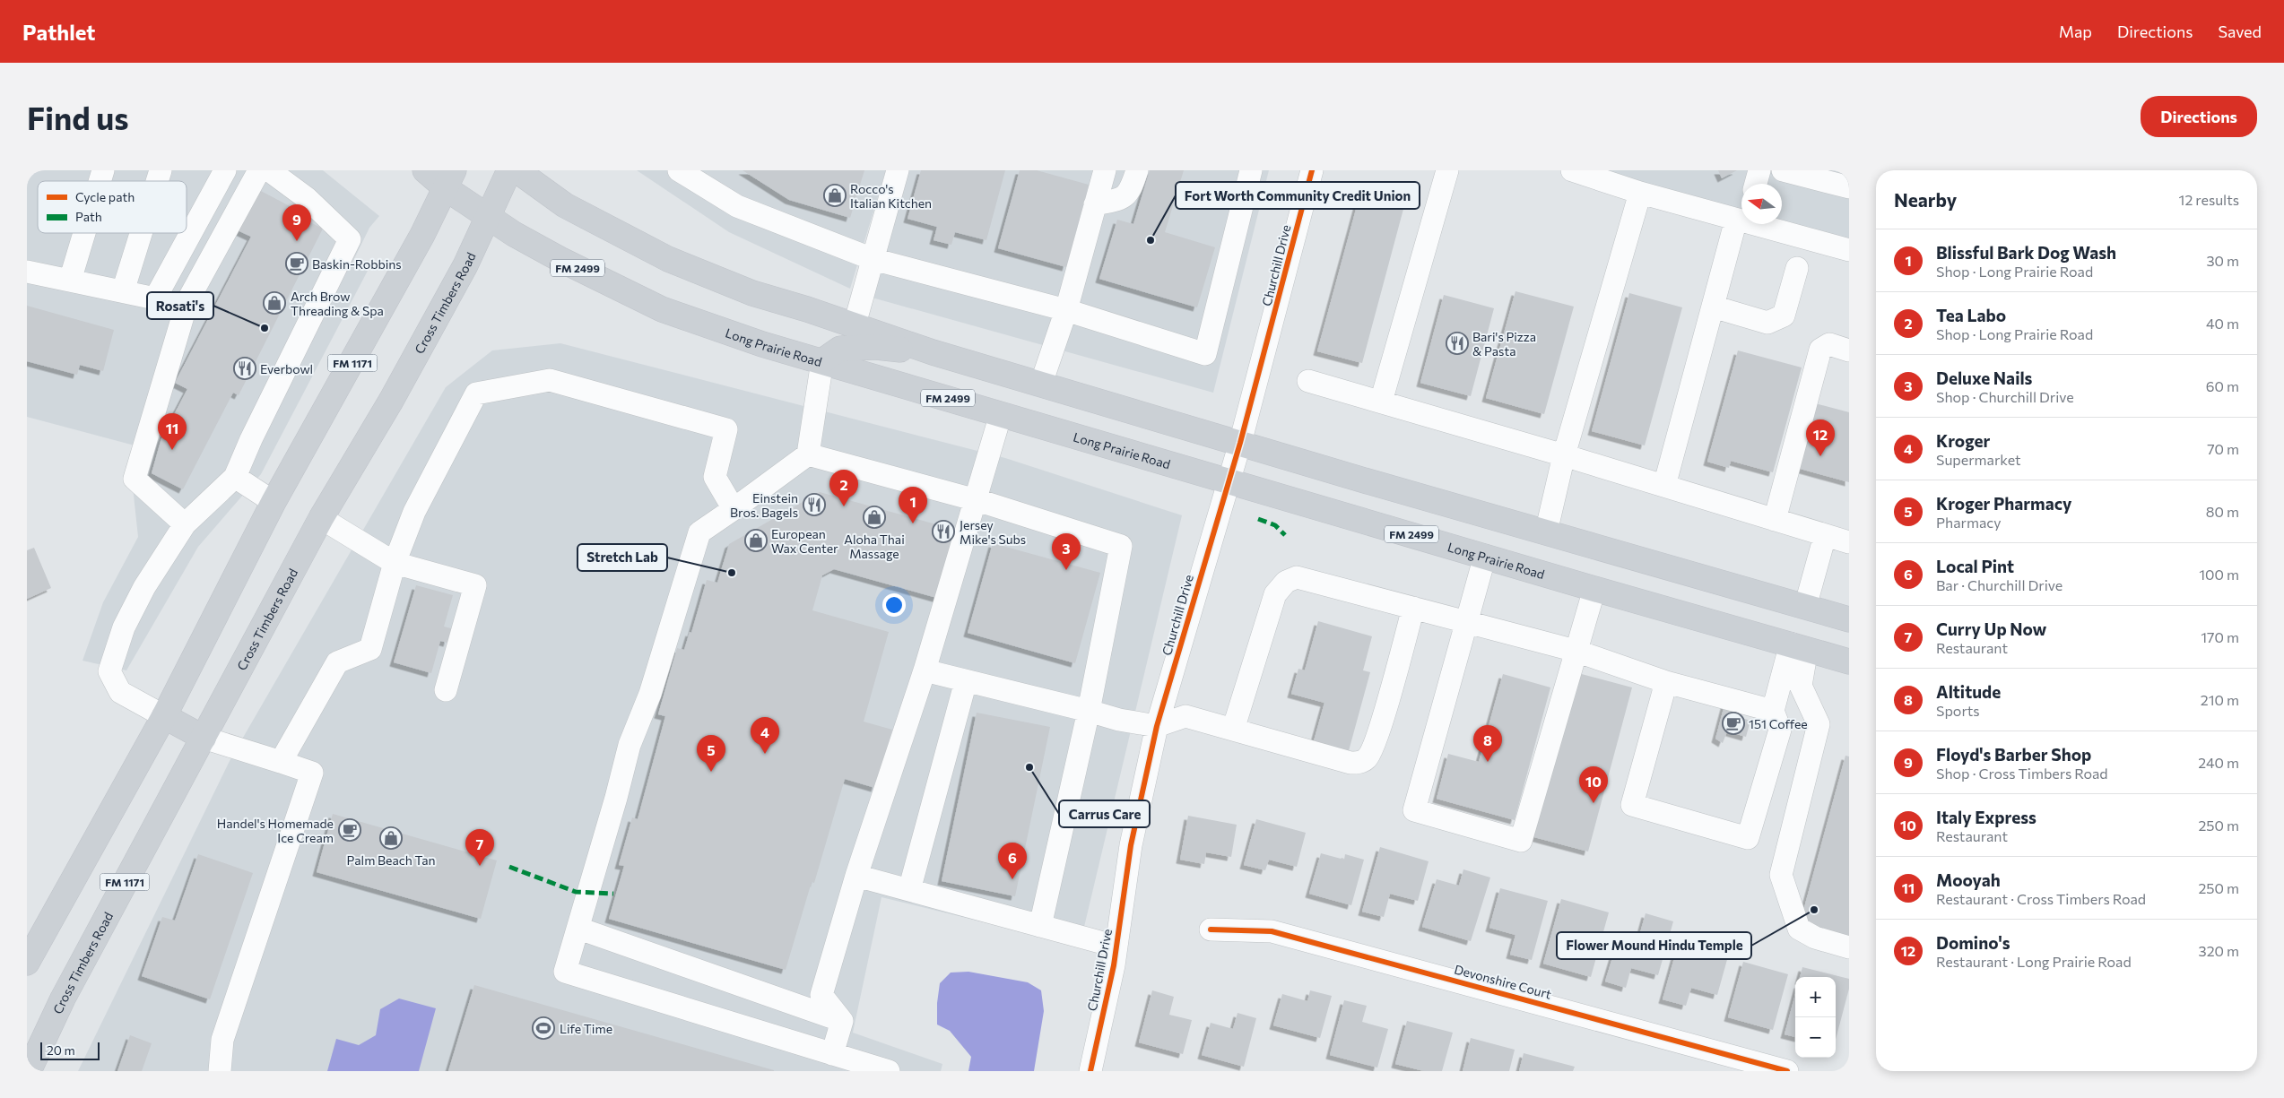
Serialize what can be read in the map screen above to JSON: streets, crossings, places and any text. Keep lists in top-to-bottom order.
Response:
{
  "streets": {
    "main road": [
      "FM 2499",
      "Cross Timbers Road",
      "Long Prairie Road",
      "FM 1171"
    ],
    "street": ["Churchill Drive", "Devonshire Court"]
  },
  "crossings": [
    ["Churchill Drive", "Long Prairie Road"],
    ["Cross Timbers Road", "Long Prairie Road"],
    ["Long Prairie Road", "FM 1171"]
  ],
  "places": {
    "shop": [
      "Rocco's Italian Kitchen",
      "Arch Brow Threading & Spa",
      "Aloha Thai Massage",
      "European Wax Center",
      "Palm Beach Tan"
    ],
    "other": [
      "Fort Worth Community Credit Union",
      "Rosati's",
      "Stretch Lab",
      "Carrus Care",
      "Flower Mound Hindu Temple"
    ],
    "cafe": ["Baskin-Robbins", "151 Coffee", "Handel's Homemade Ice Cream"],
    "restaurant": [
      "Bari's Pizza & Pasta",
      "Everbowl",
      "Einstein Bros. Bagels",
      "Jersey Mike's Subs"
    ],
    "sports": ["Life Time"]
  },
  "legend": ["Cycle path", "Path"],
  "scale_bar": "20 m",
  "north": "left",
  "page": {
    "header": "Pathlet",
    "nav": ["Map", "Directions", "Saved"],
    "buttons": "Directions",
    "title": "Find us",
    "heading": ["Nearby", "12 results"],
    "pins": [
      "9",
      "11",
      "12",
      "2",
      "1",
      "3",
      "4",
      "8",
      "5",
      "10",
      "7",
      "6"
    ],
    "list": [
      {
        "mark": "1",
        "name": "Blissful Bark Dog Wash",
        "note": "Shop · Long Prairie Road",
        "value": "30 m"
      },
      {
        "mark": "2",
        "name": "Tea Labo",
        "note": "Shop · Long Prairie Road",
        "value": "40 m"
      },
      {
        "mark": "3",
        "name": "Deluxe Nails",
        "note": "Shop · Churchill Drive",
        "value": "60 m"
      },
      {
        "mark": "4",
        "name": "Kroger",
        "note": "Supermarket",
        "value": "70 m"
      },
      {
        "mark": "5",
        "name": "Kroger Pharmacy",
        "note": "Pharmacy",
        "value": "80 m"
      },
      {
        "mark": "6",
        "name": "Local Pint",
        "note": "Bar · Churchill Drive",
        "value": "100 m"
      },
      {
        "mark": "7",
        "name": "Curry Up Now",
        "note": "Restaurant",
        "value": "170 m"
      },
      {
        "mark": "8",
        "name": "Altitude",
        "note": "Sports",
        "value": "210 m"
      },
      {
        "mark": "9",
        "name": "Floyd's Barber Shop",
        "note": "Shop · Cross Timbers Road",
        "value": "240 m"
      },
      {
        "mark": "10",
        "name": "Italy Express",
        "note": "Restaurant",
        "value": "250 m"
      },
      {
        "mark": "11",
        "name": "Mooyah",
        "note": "Restaurant · Cross Timbers Road",
        "value": "250 m"
      },
      {
        "mark": "12",
        "name": "Domino's",
        "note": "Restaurant · Long Prairie Road",
        "value": "320 m"
      }
    ],
    "map_buttons": ["+", "−"],
    "scale": "20 m"
  }
}
